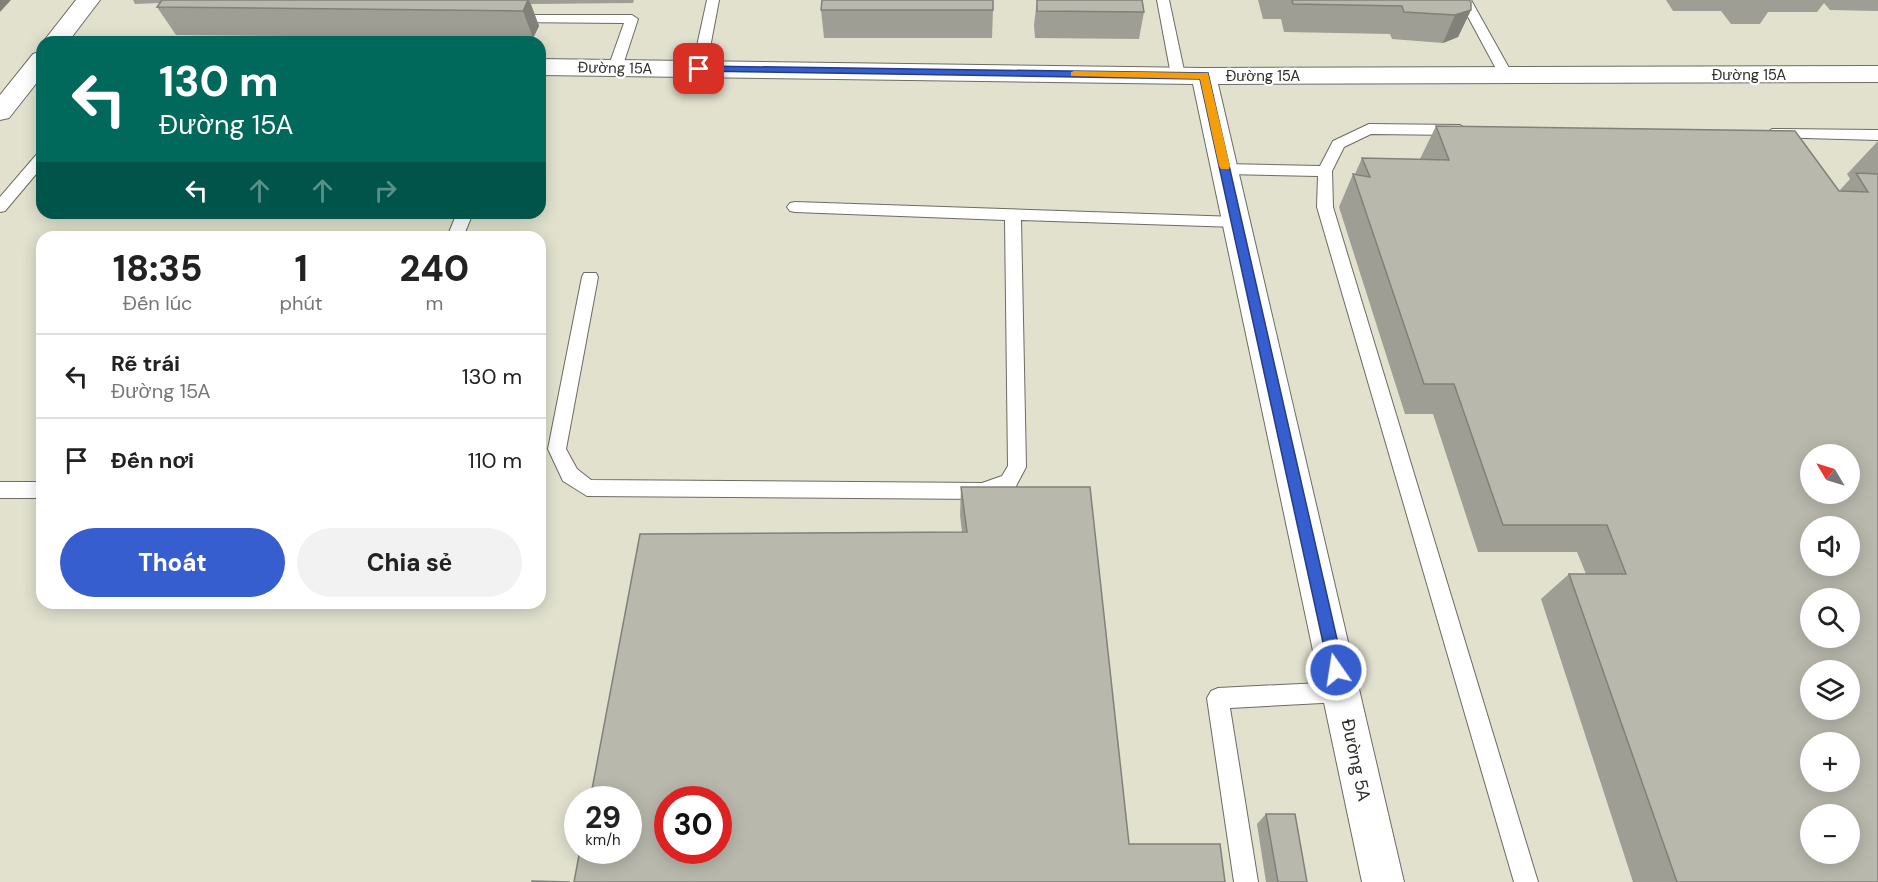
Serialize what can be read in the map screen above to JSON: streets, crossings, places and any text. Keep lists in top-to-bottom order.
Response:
{
  "streets": {
    "street": ["Đường 15A", "Đường 5A"]
  },
  "crossings": [
    ["Đường 15A", "Đường 5A"]
  ],
  "north": "top left",
  "page": {
    "turn": ["130 m", "Đường 15A"],
    "eta": [
      "18:35",
      "Đến lúc",
      "1",
      "phút",
      "240",
      "m"
    ],
    "list": [
      {
        "name": "Rẽ trái",
        "note": "Đường 15A",
        "value": "130 m"
      },
      {
        "name": "Đến nơi",
        "value": "110 m"
      }
    ],
    "map_buttons": ["+", "−"],
    "buttons": ["Thoát", "Chia sẻ"],
    "speed": "29 km/h",
    "limit": "30"
  }
}
